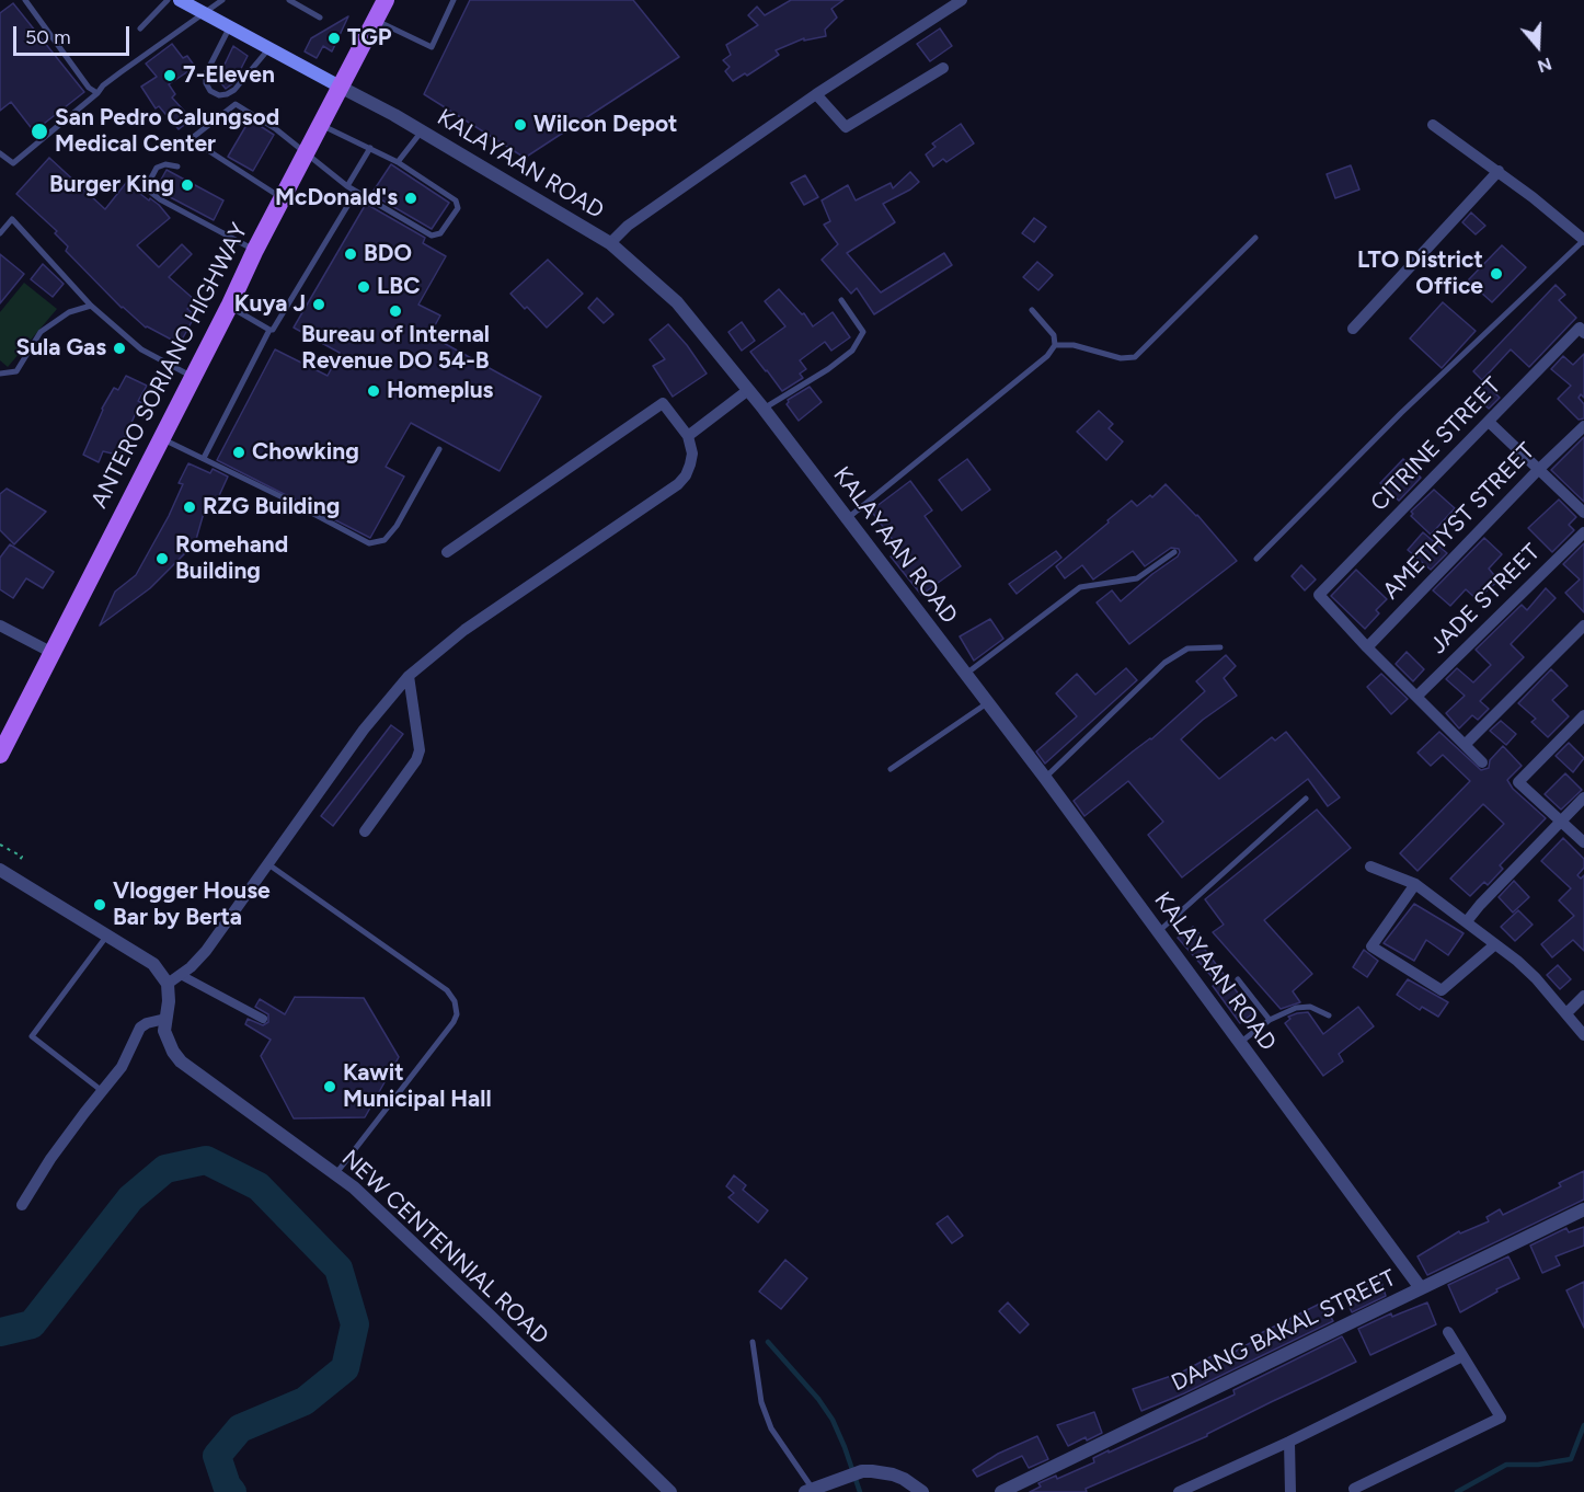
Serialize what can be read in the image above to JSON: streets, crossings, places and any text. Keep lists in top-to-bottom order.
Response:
{
  "streets": {
    "main road": ["KALAYAAN ROAD", "ANTERO SORIANO HIGHWAY"],
    "street": [
      "CITRINE STREET",
      "AMETHYST STREET",
      "JADE STREET",
      "NEW CENTENNIAL ROAD",
      "DAANG BAKAL STREET"
    ]
  },
  "crossings": [
    ["KALAYAAN ROAD", "ANTERO SORIANO HIGHWAY"],
    ["KALAYAAN ROAD", "DAANG BAKAL STREET"],
    ["CITRINE STREET", "AMETHYST STREET"]
  ],
  "places": [
    "TGP",
    "7-Eleven",
    "Wilcon Depot",
    "San Pedro Calungsod Medical Center",
    "Burger King",
    "McDonald's",
    "BDO",
    "LTO District Office",
    "LBC",
    "Kuya J",
    "Bureau of Internal Revenue DO 54-B",
    "Sula Gas",
    "Homeplus",
    "Chowking",
    "RZG Building",
    "Romehand Building",
    "Vlogger House Bar by Berta",
    "Kawit Municipal Hall"
  ],
  "scale_bar": "50 m",
  "north": "bottom"
}
